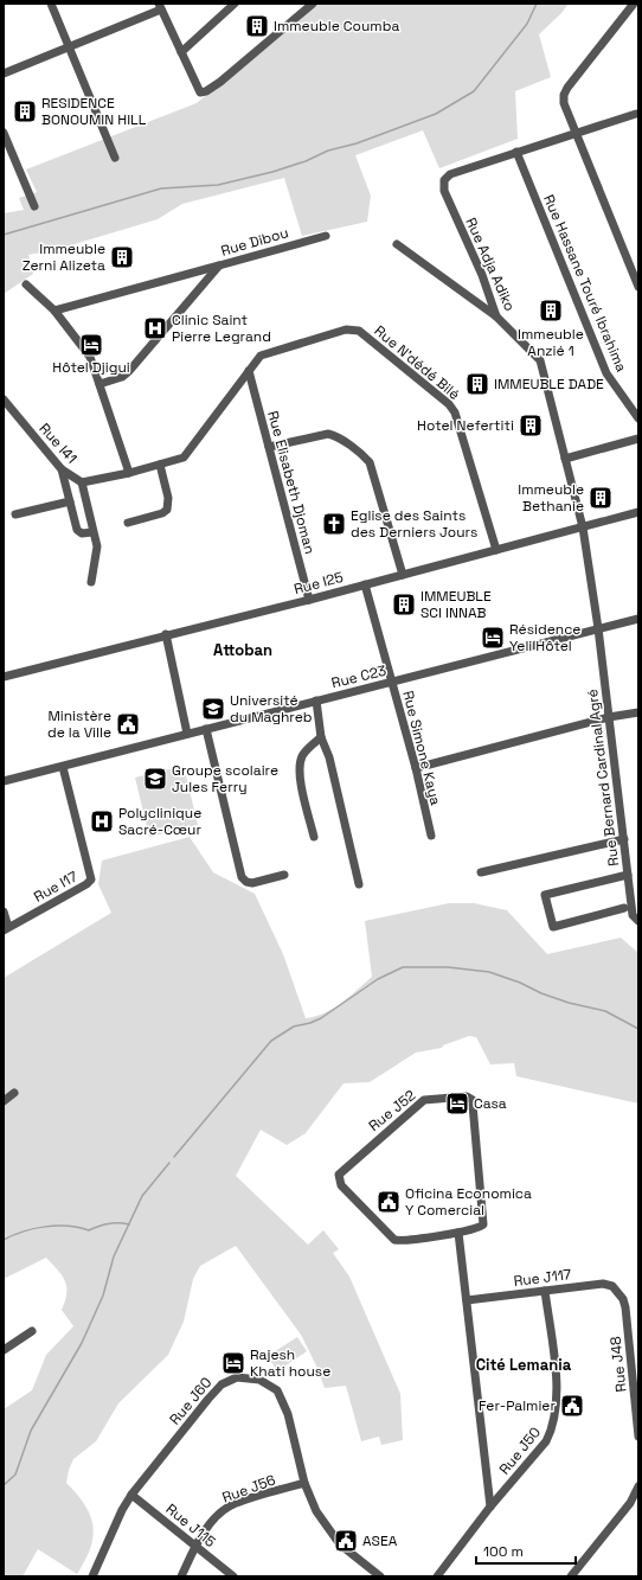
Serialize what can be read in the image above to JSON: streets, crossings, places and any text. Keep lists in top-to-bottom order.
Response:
{
  "streets": {
    "street": [
      "Rue Dibou",
      "Rue Adja Adiko",
      "Rue Hassane Touré Ibrahima",
      "Rue N'dédé Bilé",
      "Rue I41",
      "Rue Elisabeth Djoman",
      "Rue I25",
      "Rue C23",
      "Rue Simone Kaya",
      "Rue Bernard Cardinal Agré",
      "Rue I17",
      "Rue J52",
      "Rue J117",
      "Rue J48",
      "Rue J60",
      "Rue J50",
      "Rue J56",
      "Rue J115"
    ]
  },
  "crossings": [
    ["Rue Adja Adiko", "Rue Hassane Touré Ibrahima"],
    ["Rue Adja Adiko", "Rue I25"],
    ["Rue Adja Adiko", "Rue C23"],
    ["Rue Adja Adiko", "Rue Bernard Cardinal Agré"],
    ["Rue N'dédé Bilé", "Rue I41"],
    ["Rue N'dédé Bilé", "Rue Elisabeth Djoman"],
    ["Rue N'dédé Bilé", "Rue I25"],
    ["Rue Elisabeth Djoman", "Rue I25"],
    ["Rue I25", "Rue Simone Kaya"],
    ["Rue C23", "Rue Simone Kaya"],
    ["Rue C23", "Rue Bernard Cardinal Agré"],
    ["Rue C23", "Rue I17"],
    ["Rue J117", "Rue J48"],
    ["Rue J117", "Rue J50"],
    ["Rue J60", "Rue J56"],
    ["Rue J60", "Rue J115"],
    ["Rue J56", "Rue J115"]
  ],
  "districts": ["Attoban", "Cité Lemania"],
  "places": {
    "building": [
      "Immeuble Coumba",
      "RESIDENCE BONOUMIN HILL",
      "Immeuble Zerni Alizeta",
      "Immeuble Anzié 1",
      "IMMEUBLE DADE",
      "Hotel Nefertiti",
      "Immeuble Bethanie",
      "IMMEUBLE SCI INNAB"
    ],
    "hospital": ["Clinic Saint Pierre Legrand", "Polyclinique Sacré-Cœur"],
    "hotel": [
      "Hôtel Djigui",
      "Résidence Yeli Hôtel",
      "Casa",
      "Rajesh Khati house"
    ],
    "church": ["Eglise des Saints des Derniers Jours"],
    "school or university": ["Université du Maghreb", "Groupe scolaire Jules Ferry"],
    "public building": [
      "Ministère de la Ville",
      "Oficina Economica Y Comercial",
      "Fer-Palmier",
      "ASEA"
    ]
  },
  "scale_bar": "100 m"
}
